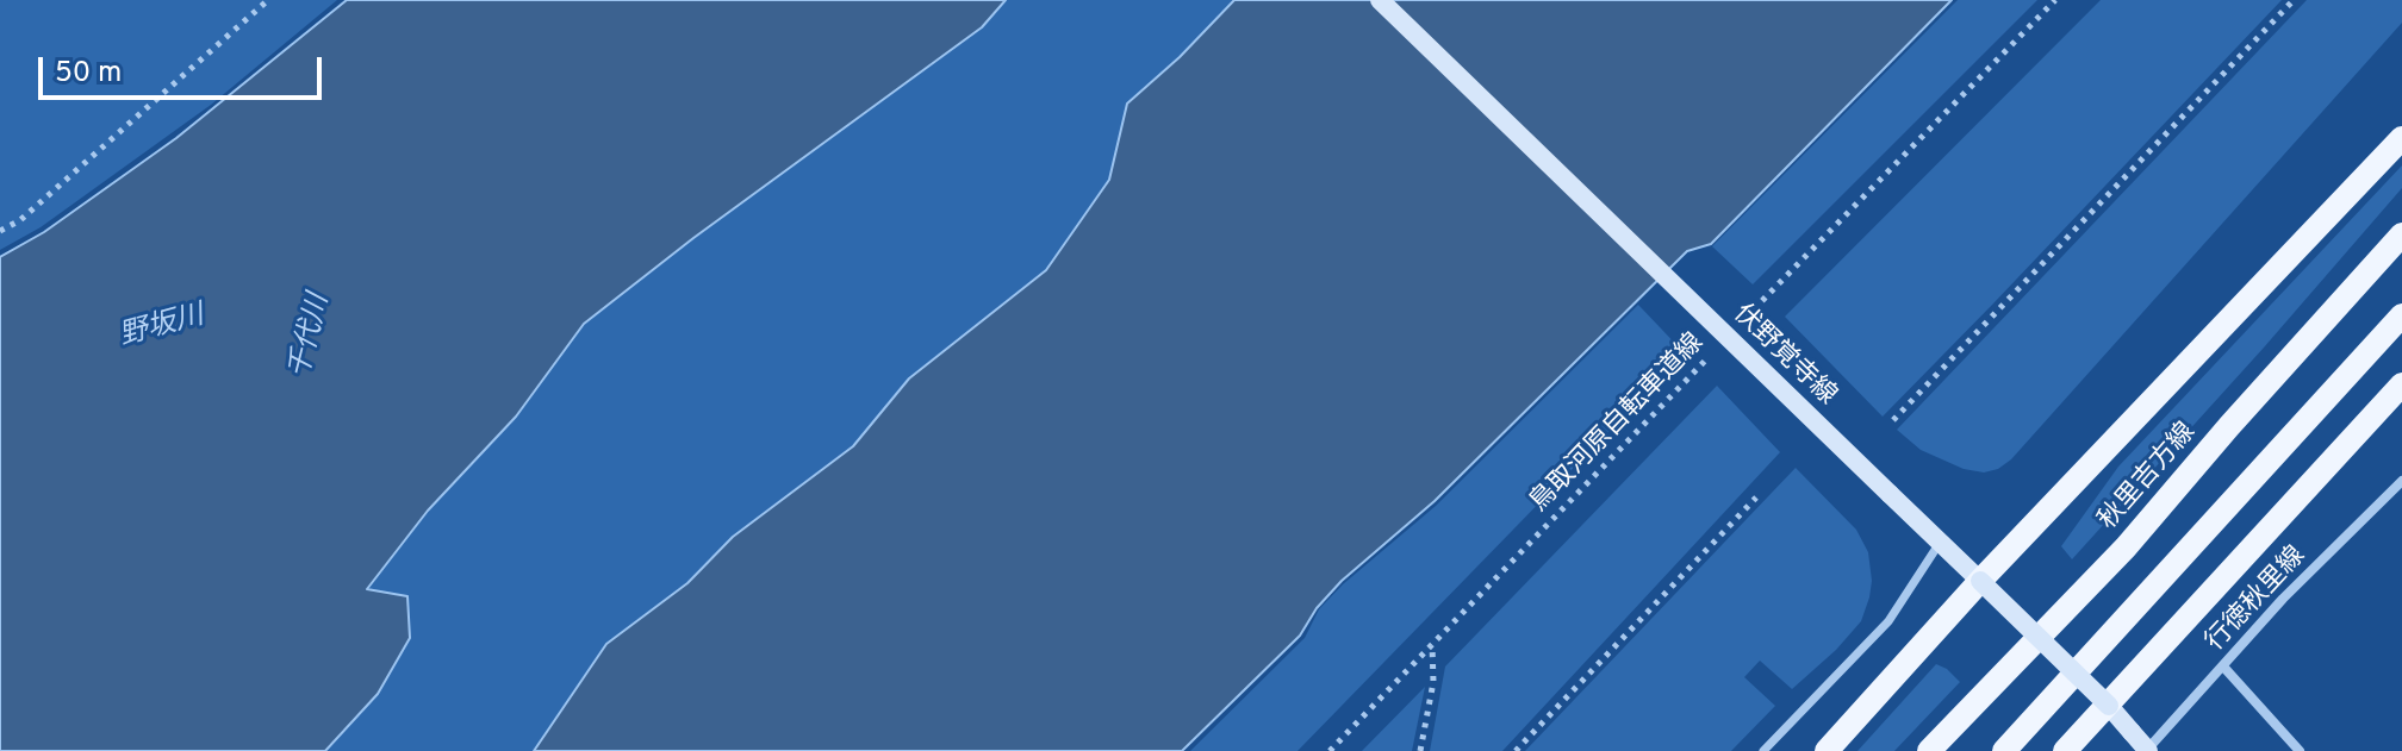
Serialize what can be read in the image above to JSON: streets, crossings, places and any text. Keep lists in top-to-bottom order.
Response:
{
  "streets": {
    "main road": ["伏野覚寺線", "秋里吉方線"],
    "street": ["行徳秋里線"],
    "path": ["鳥取河原自転車道線"]
  },
  "crossings": [
    ["伏野覚寺線", "行徳秋里線"]
  ],
  "water": ["野坂川", "千代川"],
  "scale_bar": "50 m"
}
